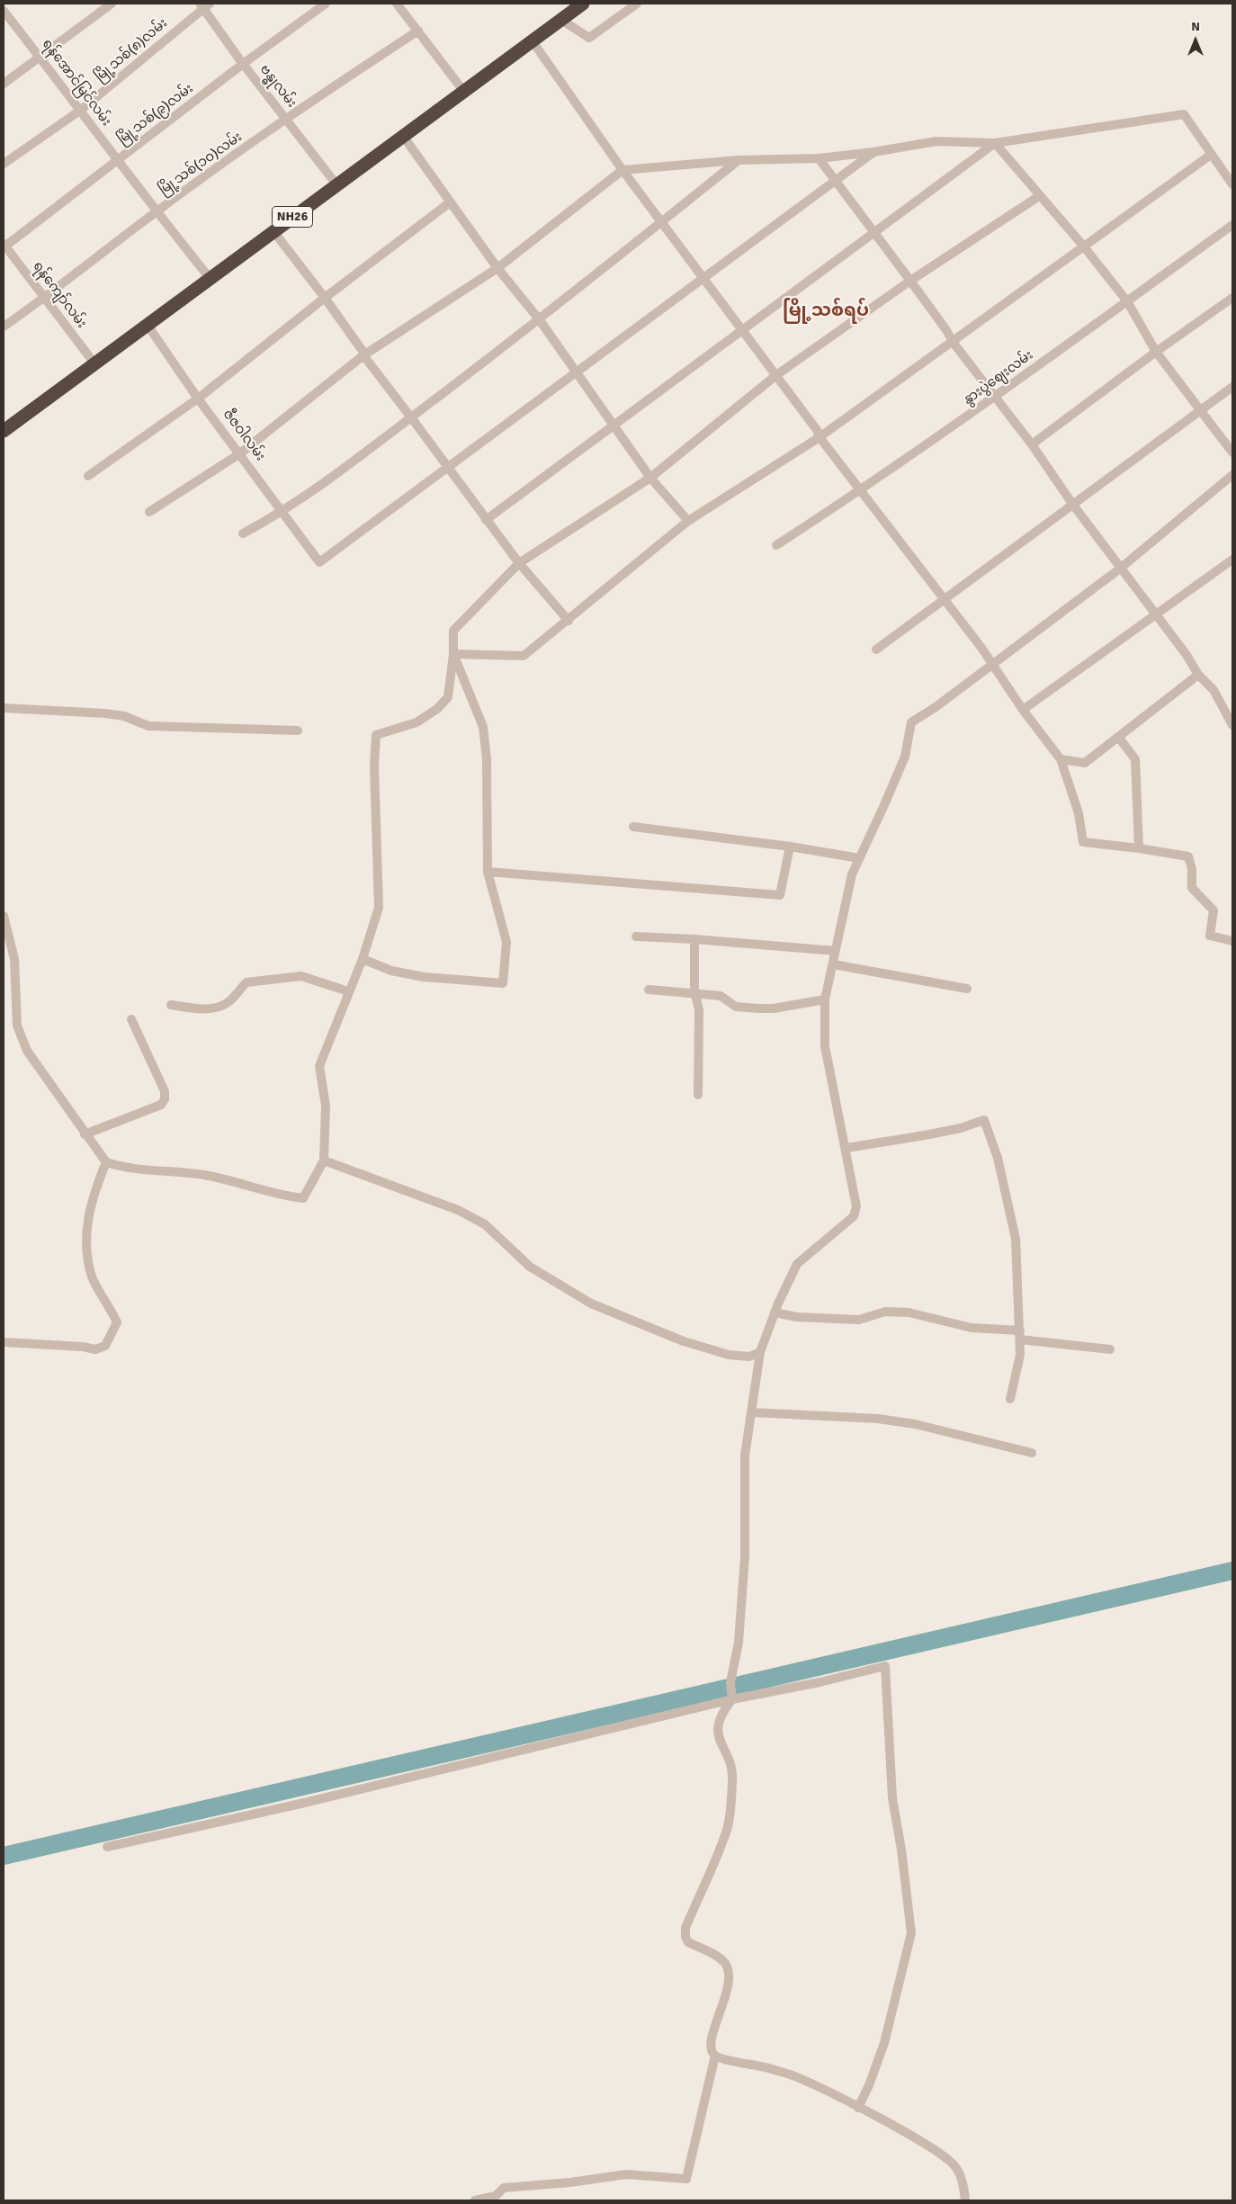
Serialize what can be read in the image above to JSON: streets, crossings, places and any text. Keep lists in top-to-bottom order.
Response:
{
  "streets": {
    "highway": ["NH26"],
    "street": [
      "မြို့သစ်(၈)လမ်း",
      "ရန်အောင်မြင်လမ်း",
      "ဗန္ဓုလမ်း",
      "မြို့သစ်(၉)လမ်း",
      "မြို့သစ်(၁၀)လမ်း",
      "ရန်ကျော်လမ်း",
      "နွားပွဲဈေးလမ်း",
      "ဇီဇဝါလမ်း"
    ]
  },
  "crossings": [
    ["မြို့သစ်(၈)လမ်း", "ရန်အောင်မြင်လမ်း"],
    ["မြို့သစ်(၈)လမ်း", "ဗန္ဓုလမ်း"],
    ["ရန်အောင်မြင်လမ်း", "မြို့သစ်(၉)လမ်း"],
    ["ရန်အောင်မြင်လမ်း", "မြို့သစ်(၁၀)လမ်း"],
    ["ရန်အောင်မြင်လမ်း", "NH26"],
    ["ဗန္ဓုလမ်း", "မြို့သစ်(၉)လမ်း"],
    ["ဗန္ဓုလမ်း", "မြို့သစ်(၁၀)လမ်း"],
    ["ဗန္ဓုလမ်း", "NH26"],
    ["မြို့သစ်(၉)လမ်း", "ရန်ကျော်လမ်း"],
    ["မြို့သစ်(၁၀)လမ်း", "ရန်ကျော်လမ်း"],
    ["NH26", "ရန်ကျော်လမ်း"],
    ["NH26", "ဇီဇဝါလမ်း"]
  ],
  "districts": ["မြို့သစ်ရပ်"],
  "north": "top"
}
